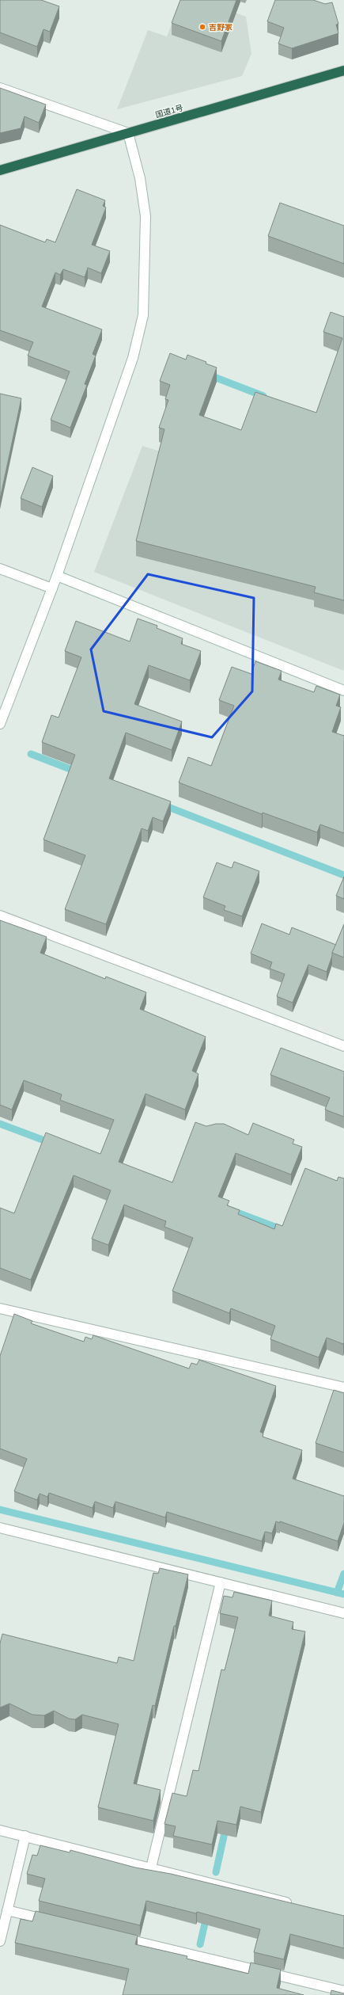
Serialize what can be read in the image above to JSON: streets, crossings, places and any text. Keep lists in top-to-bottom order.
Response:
{
  "streets": {
    "highway": ["国道1号"]
  },
  "places": ["吉野家"]
}
